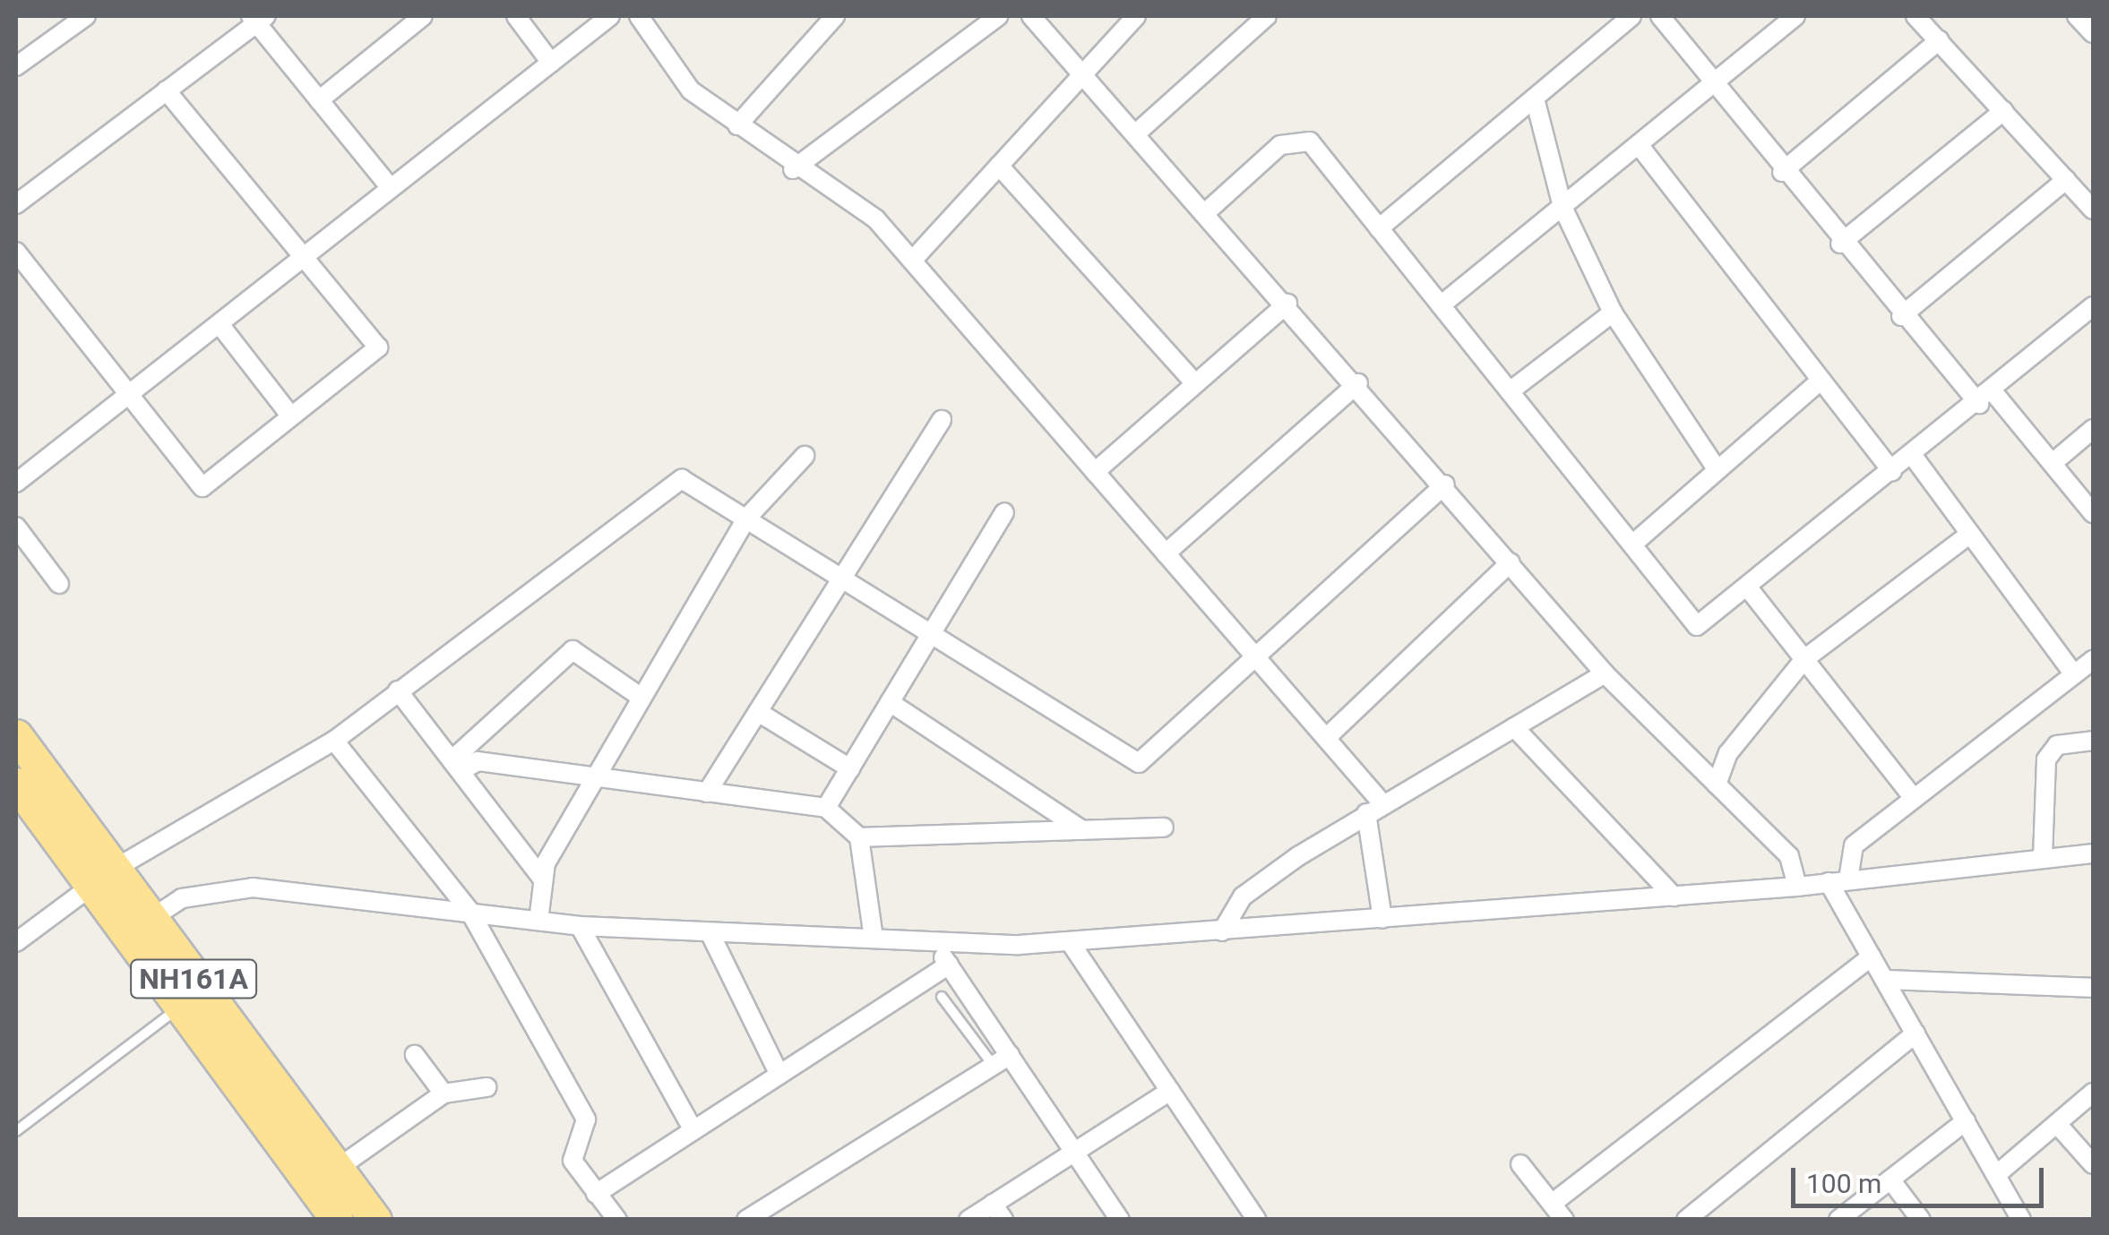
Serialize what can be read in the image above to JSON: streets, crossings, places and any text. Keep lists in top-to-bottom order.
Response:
{
  "streets": {
    "highway": ["NH161A"]
  },
  "scale_bar": "100 m"
}
